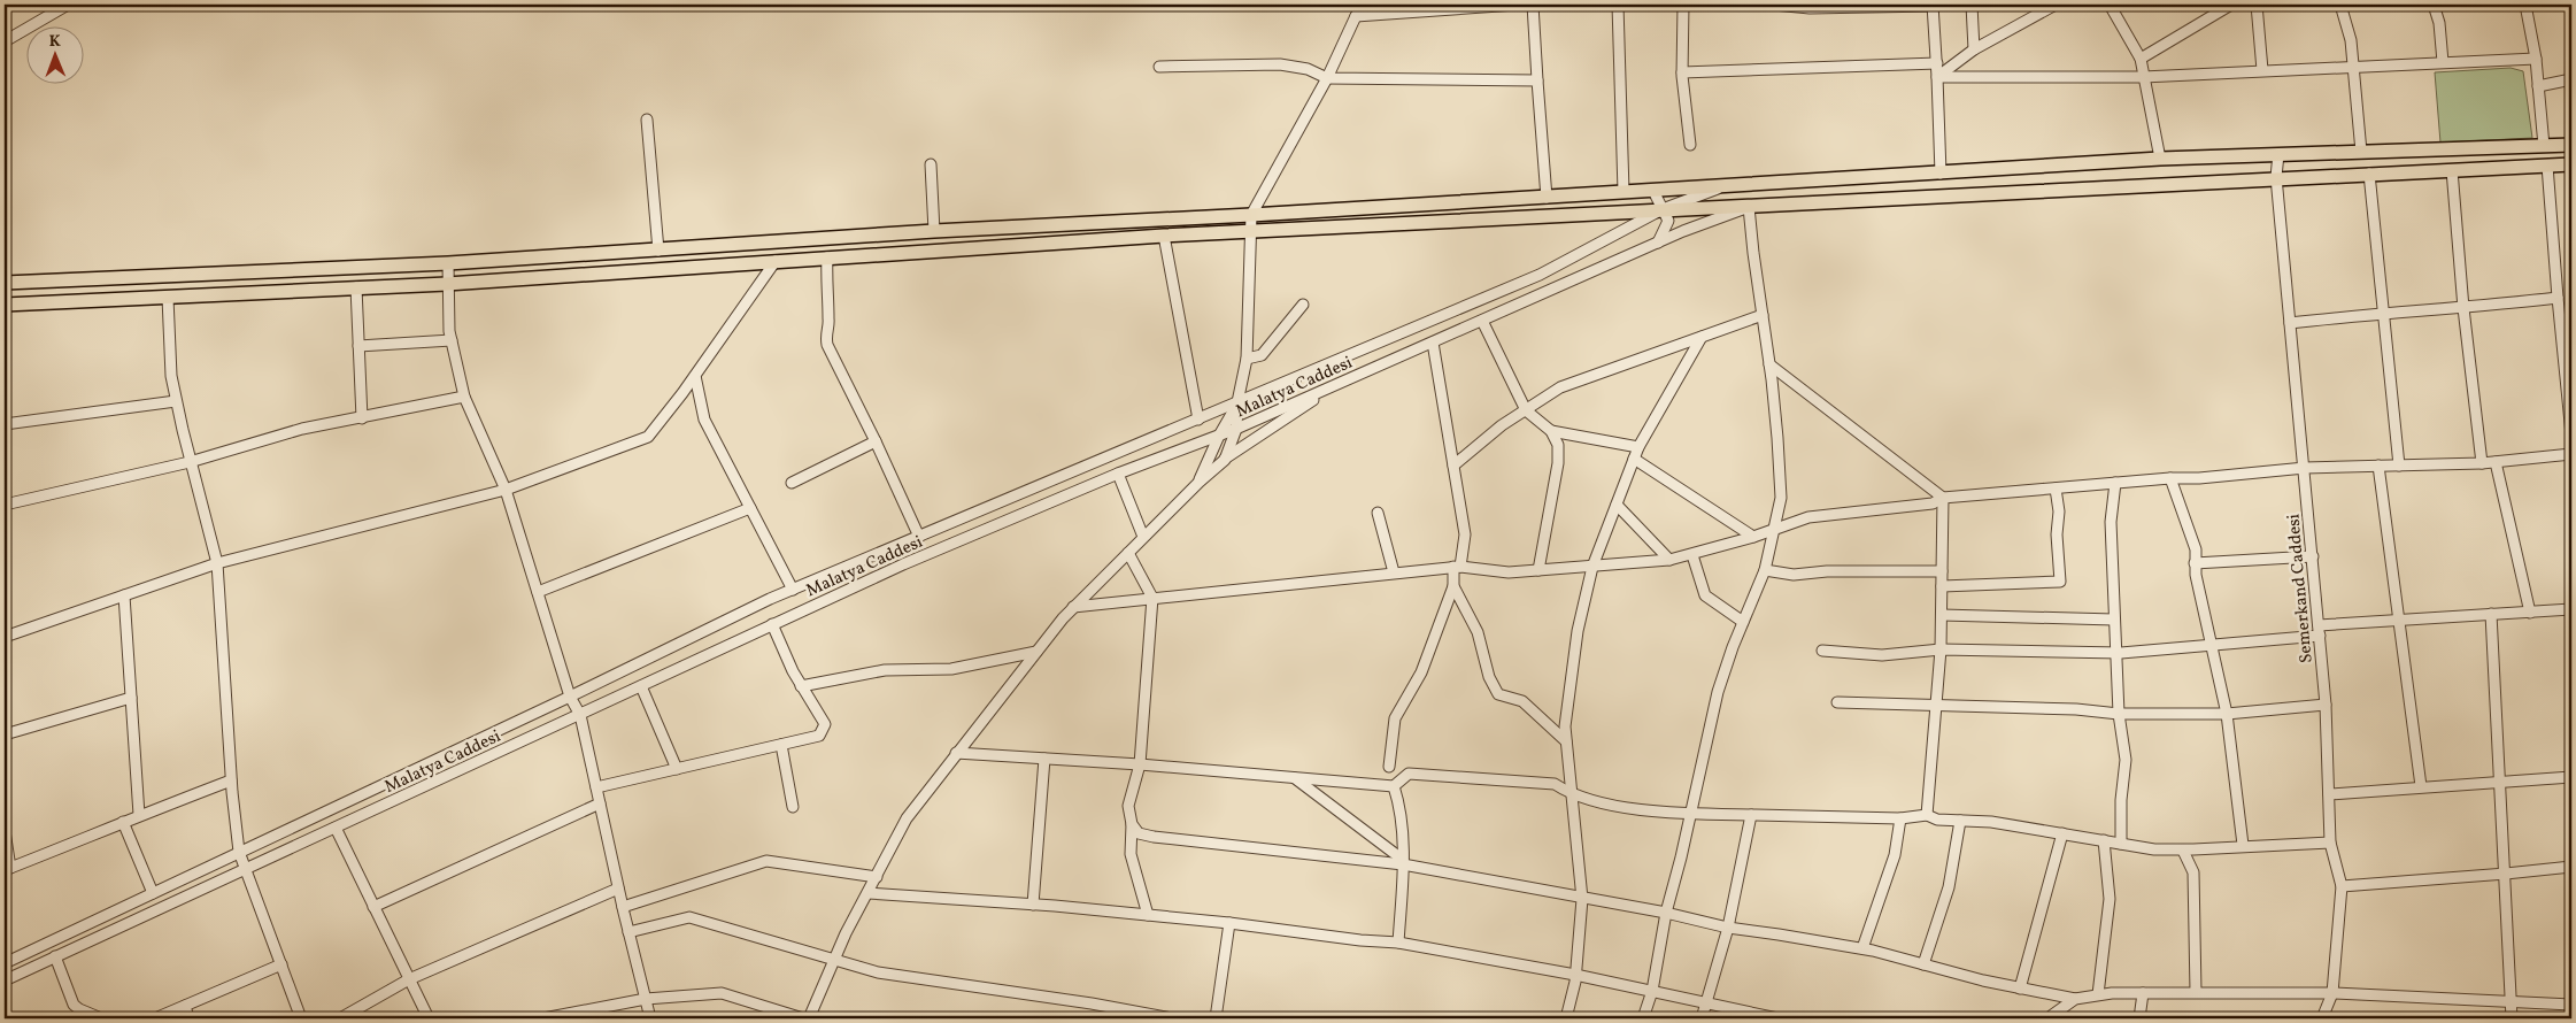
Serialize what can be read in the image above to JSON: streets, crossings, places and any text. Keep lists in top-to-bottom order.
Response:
{
  "streets": {
    "street": ["Malatya Caddesi", "Semerkand Caddesi"]
  },
  "north": "top"
}
